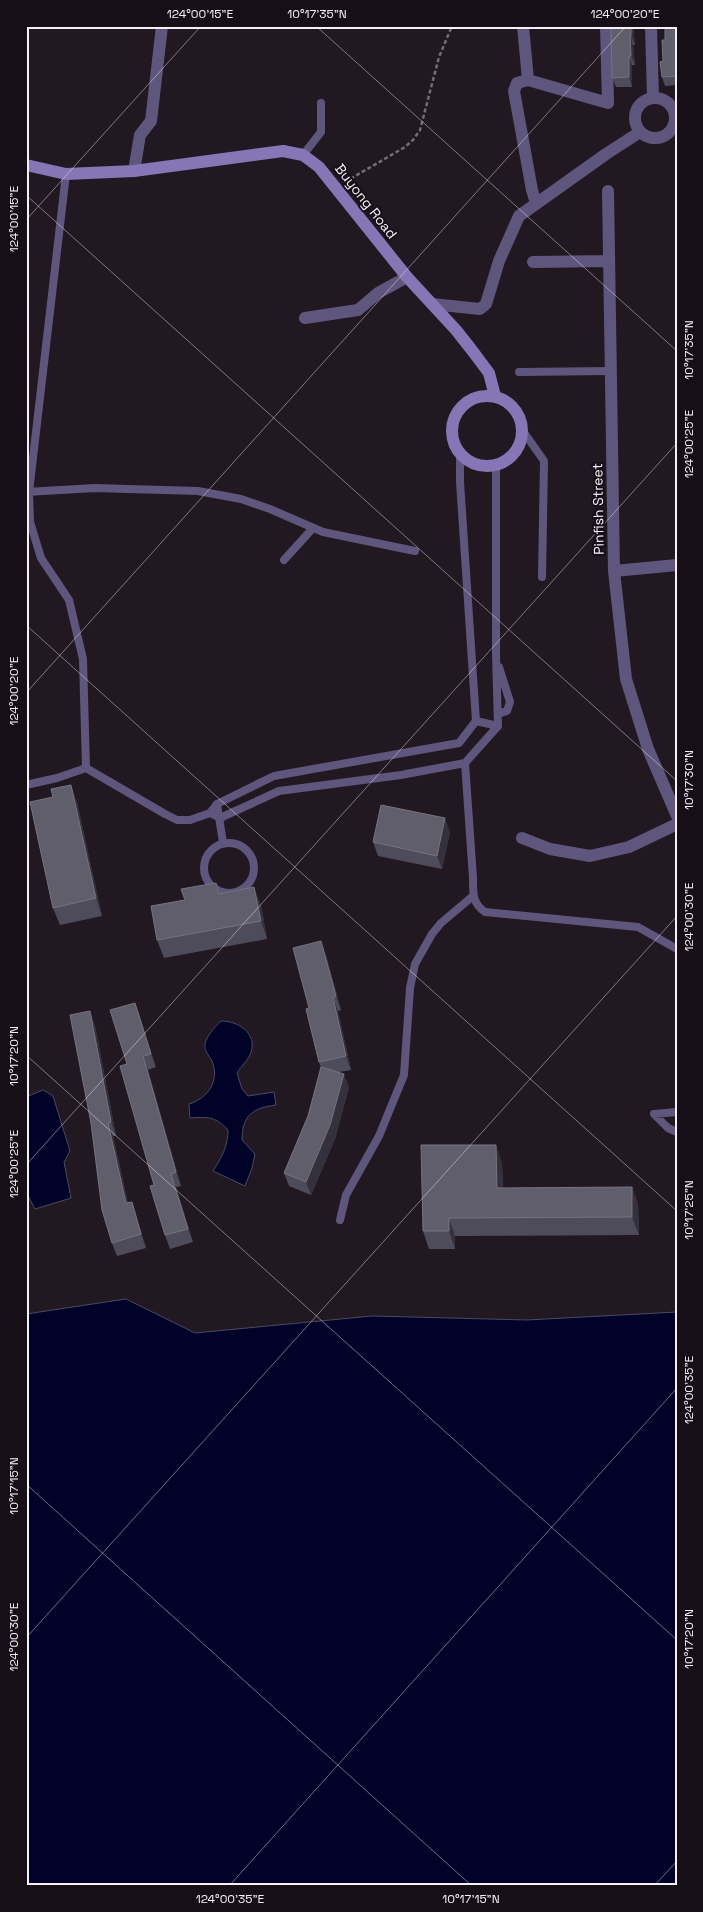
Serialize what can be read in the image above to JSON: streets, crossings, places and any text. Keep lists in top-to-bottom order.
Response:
{
  "streets": {
    "street": ["Buyong Road", "Pinfish Street"]
  },
  "coordinates": [
    "124°00'15\"E",
    "10°17'35\"N",
    "124°00'20\"E",
    "124°00'25\"E",
    "10°17'30\"N",
    "124°00'30\"E",
    "10°17'20\"N",
    "10°17'25\"N",
    "124°00'35\"E",
    "10°17'15\"N"
  ]
}
